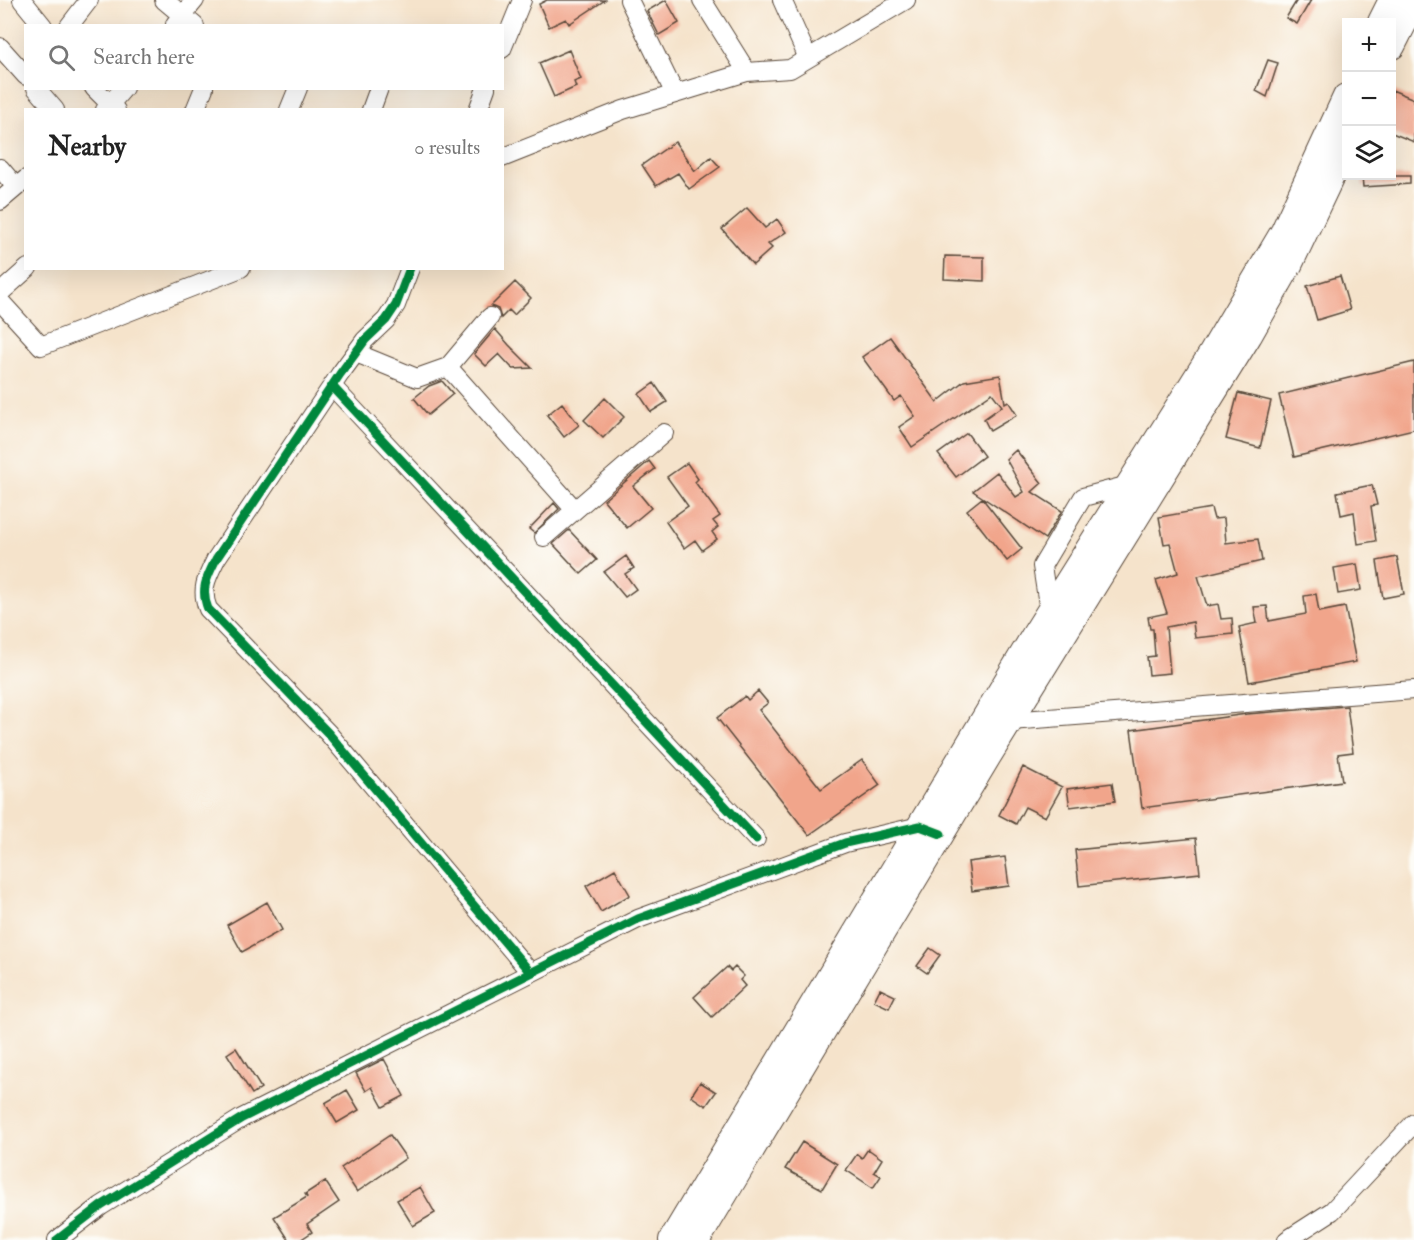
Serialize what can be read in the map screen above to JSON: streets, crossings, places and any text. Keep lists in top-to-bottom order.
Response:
{
  "page": {
    "map_buttons": ["+", "−"],
    "search": "Search here",
    "heading": ["Nearby", "0 results"]
  }
}
